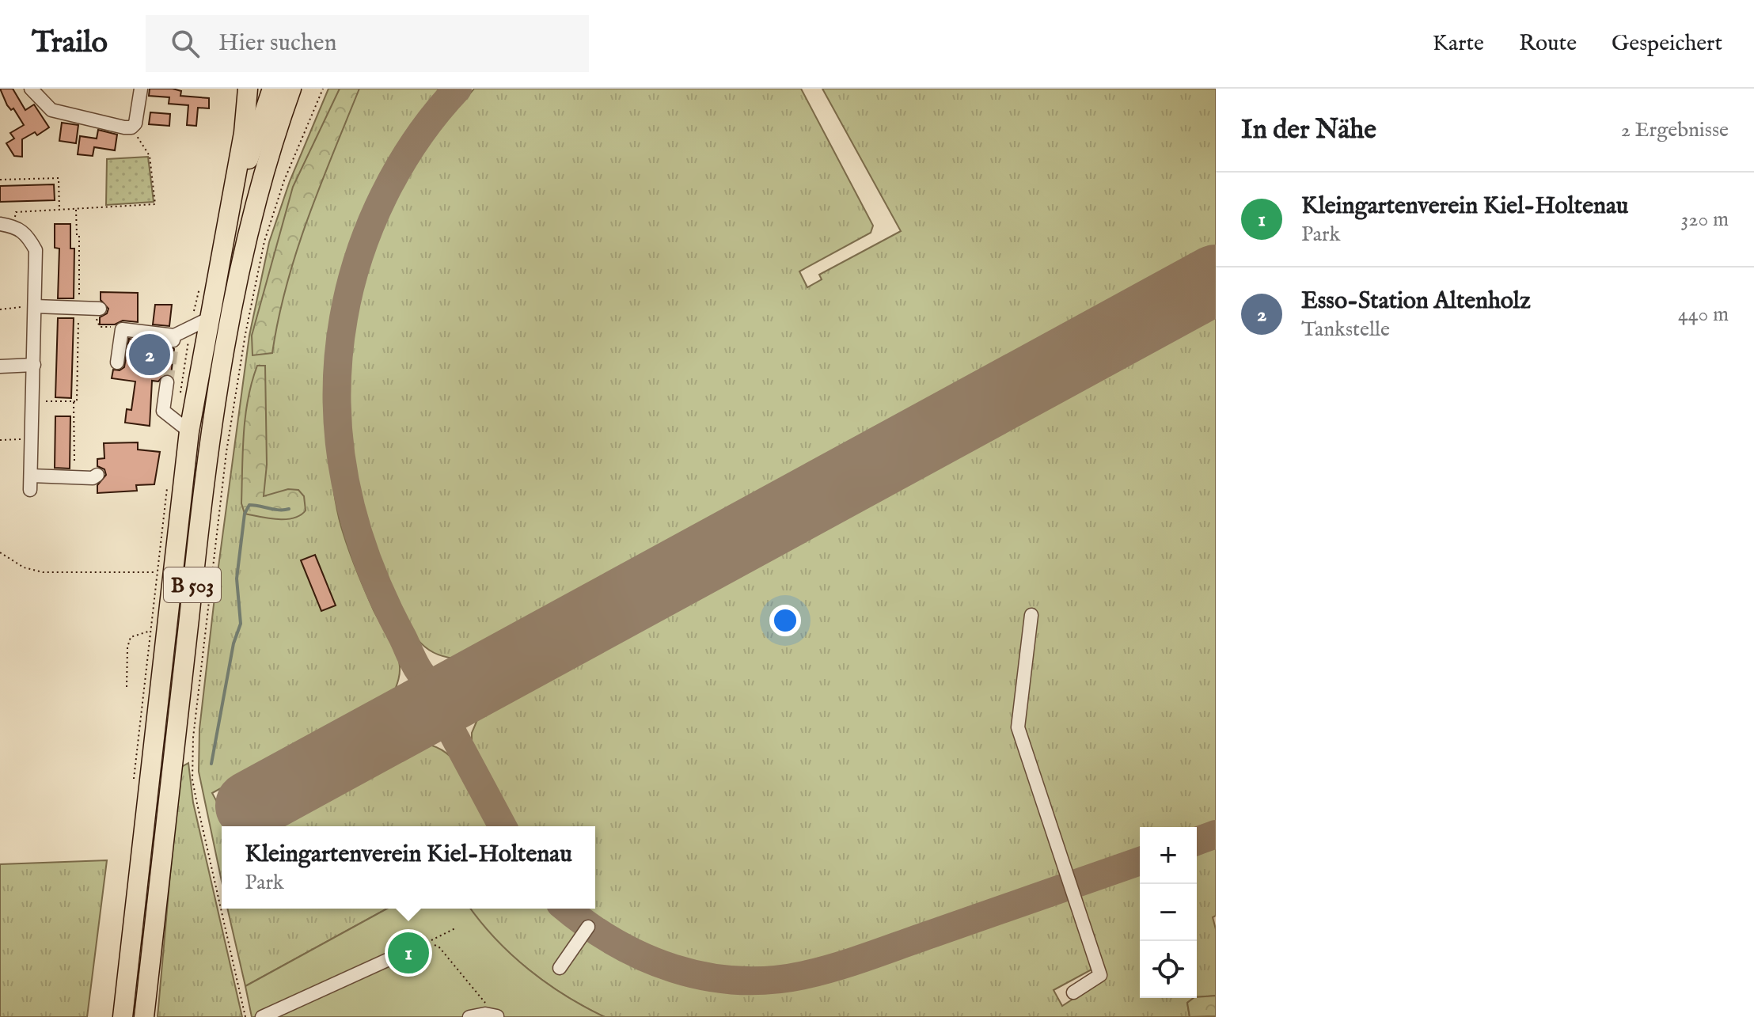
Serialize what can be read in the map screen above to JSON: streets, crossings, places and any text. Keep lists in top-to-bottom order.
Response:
{
  "streets": {
    "highway": ["B 503"]
  },
  "page": {
    "header": "Trailo",
    "search": "Hier suchen",
    "nav": ["Karte", "Route", "Gespeichert"],
    "heading": ["In der Nähe", "2 Ergebnisse"],
    "list": [
      {
        "mark": "1",
        "name": "Kleingartenverein Kiel-Holtenau",
        "note": "Park",
        "value": "320 m"
      },
      {
        "mark": "2",
        "name": "Esso-Station Altenholz",
        "note": "Tankstelle",
        "value": "440 m"
      }
    ],
    "pins": ["2", "1"],
    "popup": ["Kleingartenverein Kiel-Holtenau", "Park"],
    "map_buttons": ["+", "−"]
  }
}
